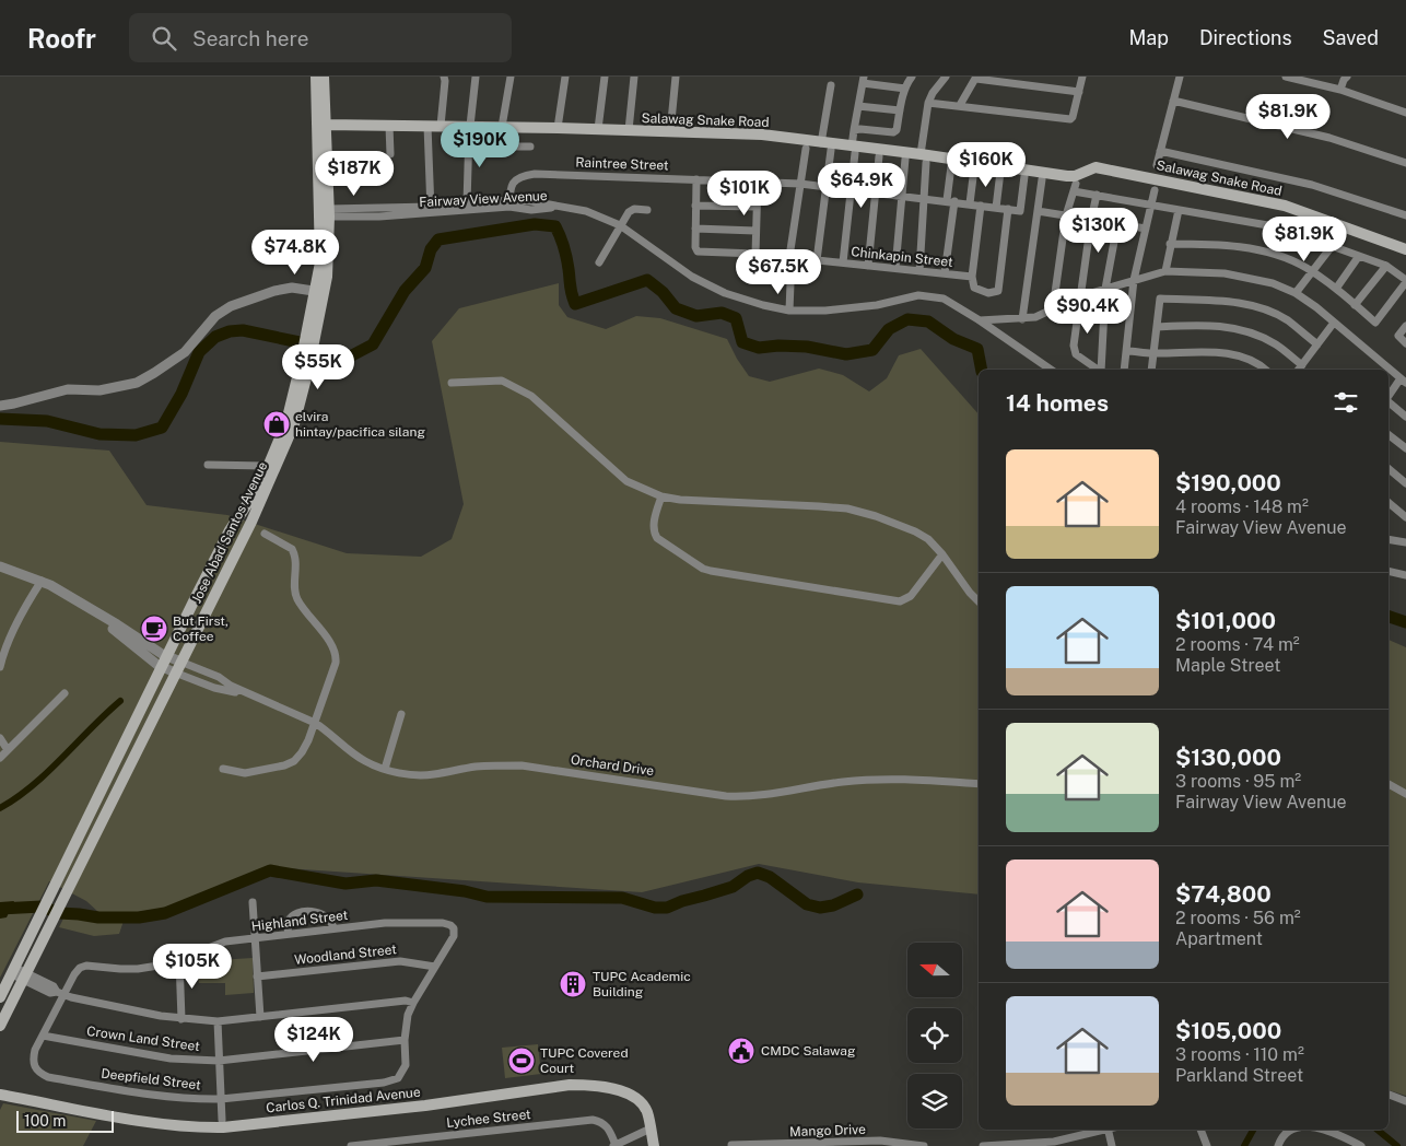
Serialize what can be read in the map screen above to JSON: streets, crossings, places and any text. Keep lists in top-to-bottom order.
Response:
{
  "streets": {
    "main road": ["Salawag Snake Road", "Jose Abad Santos Avenue", "Carlos Q. Trinidad Avenue"],
    "street": [
      "Raintree Street",
      "Fairway View Avenue",
      "Chinkapin Street",
      "Orchard Drive",
      "Highland Street",
      "Woodland Street",
      "Crown Land Street",
      "Deepfield Street",
      "Lychee Street",
      "Mango Drive"
    ]
  },
  "crossings": [
    ["Salawag Snake Road", "Jose Abad Santos Avenue"],
    ["Raintree Street", "Fairway View Avenue"],
    ["Fairway View Avenue", "Jose Abad Santos Avenue"],
    ["Jose Abad Santos Avenue", "Orchard Drive"],
    ["Highland Street", "Woodland Street"],
    ["Crown Land Street", "Deepfield Street"]
  ],
  "places": {
    "shop": ["elvira hintay/pacifica silang"],
    "cafe": ["But First, Coffee"],
    "building": ["TUPC Academic Building"],
    "public building": ["CMDC Salawag"],
    "sports": ["TUPC Covered Court"]
  },
  "scale_bar": "100 m",
  "north": "left",
  "page": {
    "header": "Roofr",
    "search": "Search here",
    "nav": ["Map", "Directions", "Saved"],
    "price": [
      "$81.9K",
      "$190K",
      "$160K",
      "$187K",
      "$64.9K",
      "$101K",
      "$130K",
      "$81.9K",
      "$74.8K",
      "$67.5K",
      "$90.4K",
      "$55K",
      "$105K",
      "$124K"
    ],
    "heading": "14 homes",
    "list": [
      {
        "name": "$190,000",
        "note": "4 rooms · 148 m² · Fairway View Avenue"
      },
      {
        "name": "$101,000",
        "note": "2 rooms · 74 m² · Maple Street"
      },
      {
        "name": "$130,000",
        "note": "3 rooms · 95 m² · Fairway View Avenue"
      },
      {
        "name": "$74,800",
        "note": "2 rooms · 56 m² · Apartment"
      },
      {
        "name": "$105,000",
        "note": "3 rooms · 110 m² · Parkland Street"
      }
    ],
    "scale": "100 m"
  }
}
